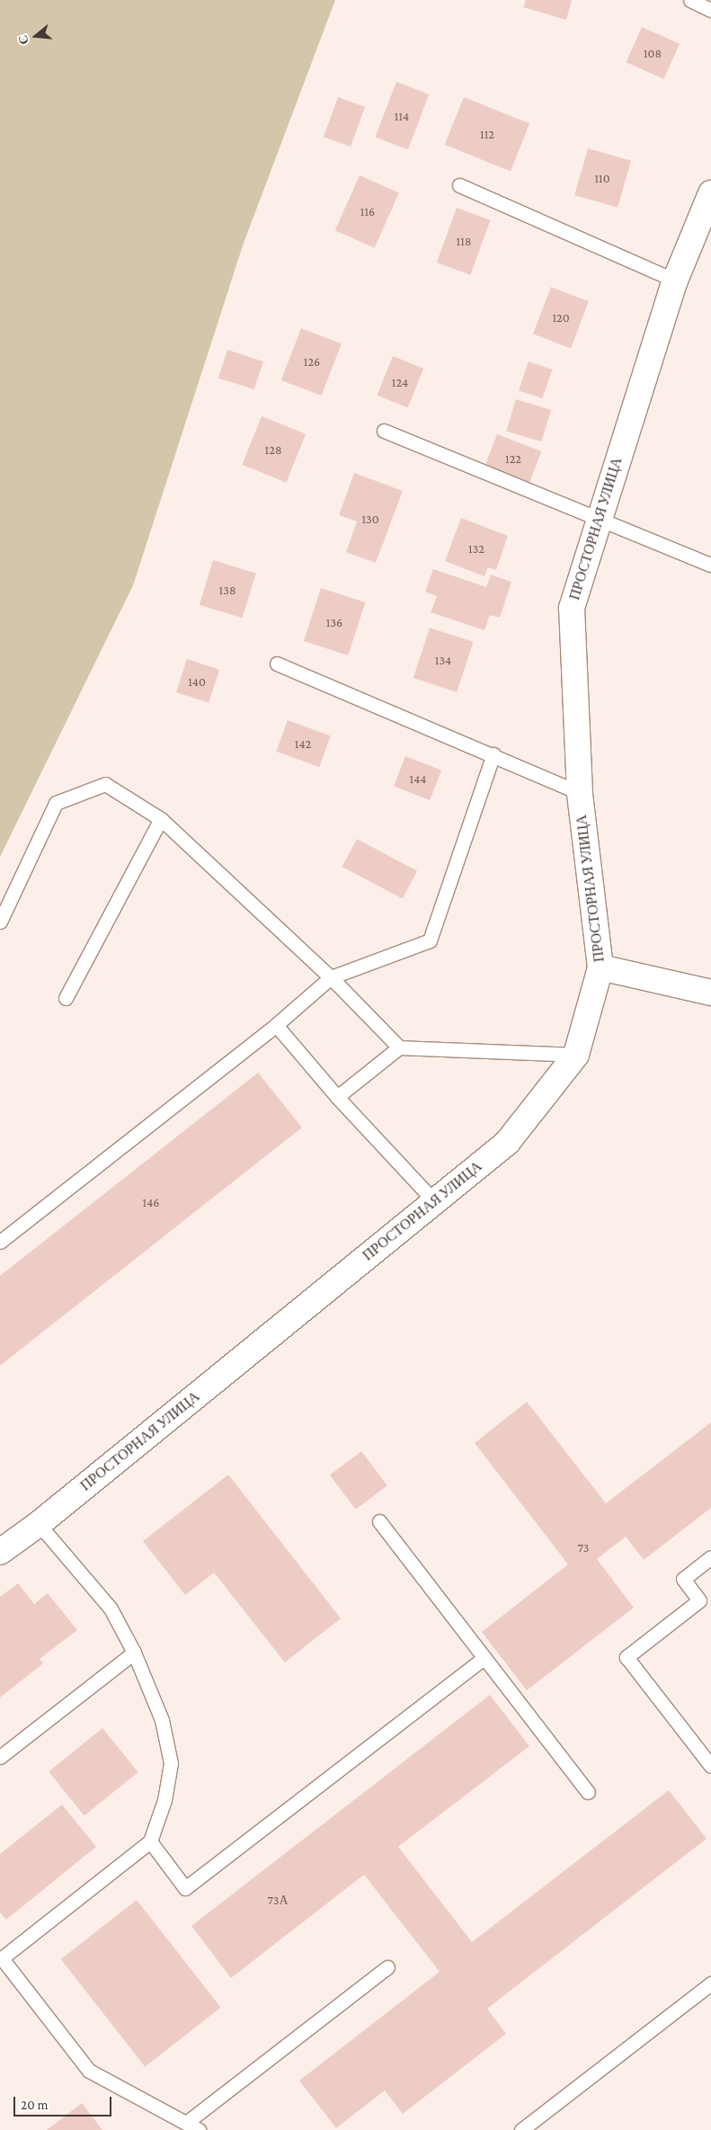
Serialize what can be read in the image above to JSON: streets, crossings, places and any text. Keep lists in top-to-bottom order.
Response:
{
  "streets": {
    "street": ["ПРОСТОРНАЯ УЛИЦА"]
  },
  "house_numbers": [
    "108",
    "114",
    "112",
    "110",
    "116",
    "118",
    "120",
    "126",
    "124",
    "128",
    "122",
    "130",
    "132",
    "138",
    "136",
    "134",
    "140",
    "142",
    "144",
    "146",
    "73",
    "73А"
  ],
  "scale_bar": "20 m",
  "north": "left"
}
